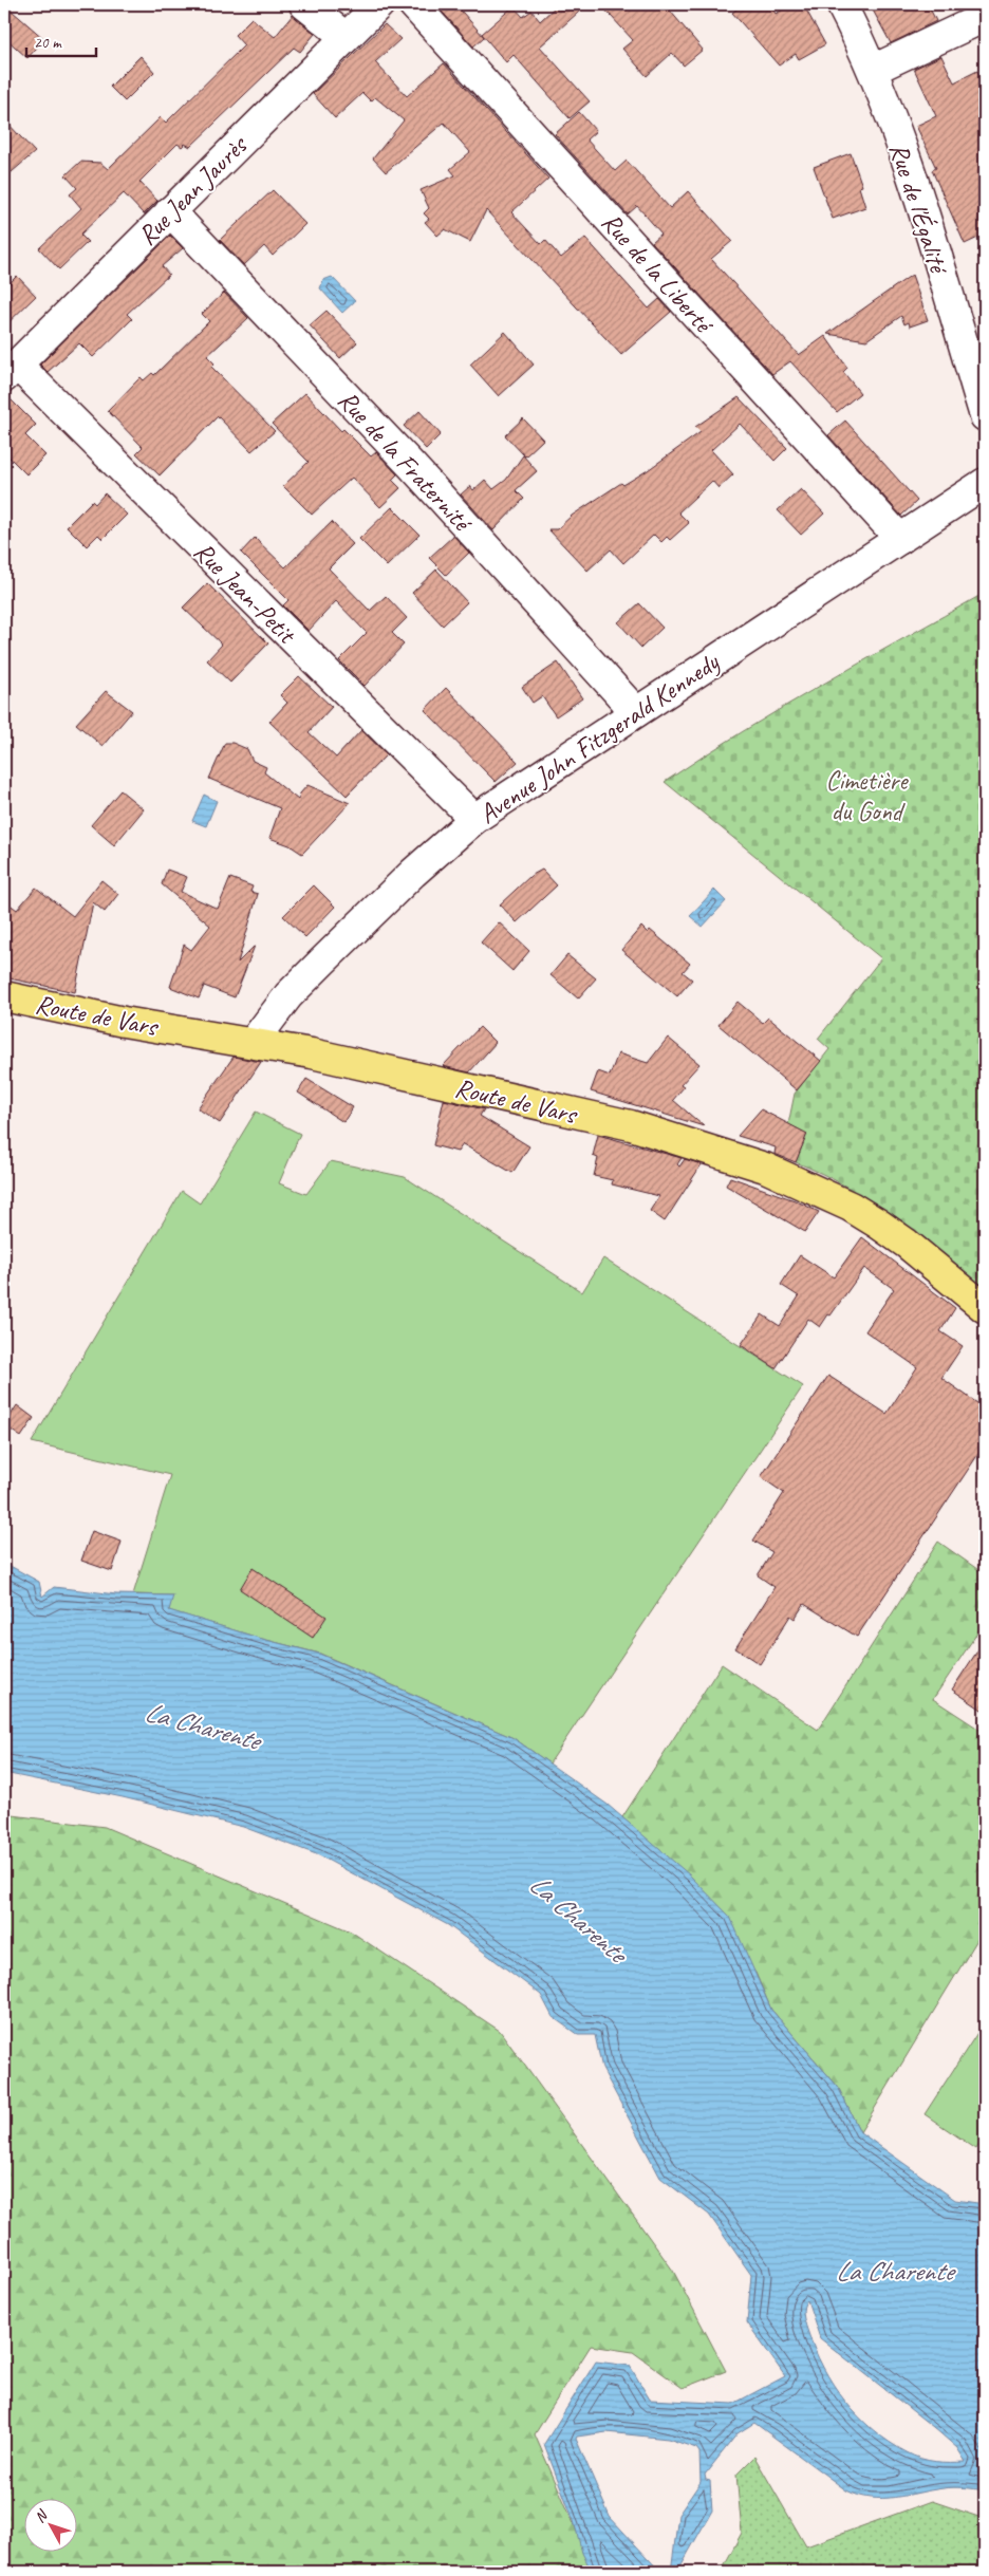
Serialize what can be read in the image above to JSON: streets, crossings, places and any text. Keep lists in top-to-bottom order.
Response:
{
  "streets": {
    "main road": ["Route de Vars"],
    "street": [
      "Rue Jean Jaurès",
      "Rue de l'Égalité",
      "Rue de la Liberté",
      "Rue de la Fraternité",
      "Rue Jean-Petit",
      "Avenue John Fitzgerald Kennedy"
    ]
  },
  "crossings": [
    ["Rue Jean Jaurès", "Rue de la Fraternité"],
    ["Rue Jean Jaurès", "Rue Jean-Petit"],
    ["Rue de la Liberté", "Avenue John Fitzgerald Kennedy"],
    ["Rue de la Fraternité", "Avenue John Fitzgerald Kennedy"],
    ["Rue Jean-Petit", "Avenue John Fitzgerald Kennedy"],
    ["Avenue John Fitzgerald Kennedy", "Route de Vars"]
  ],
  "water": ["La Charente"],
  "parks": ["Cimetière du Gond"],
  "scale_bar": "20 m",
  "north": "top left"
}
